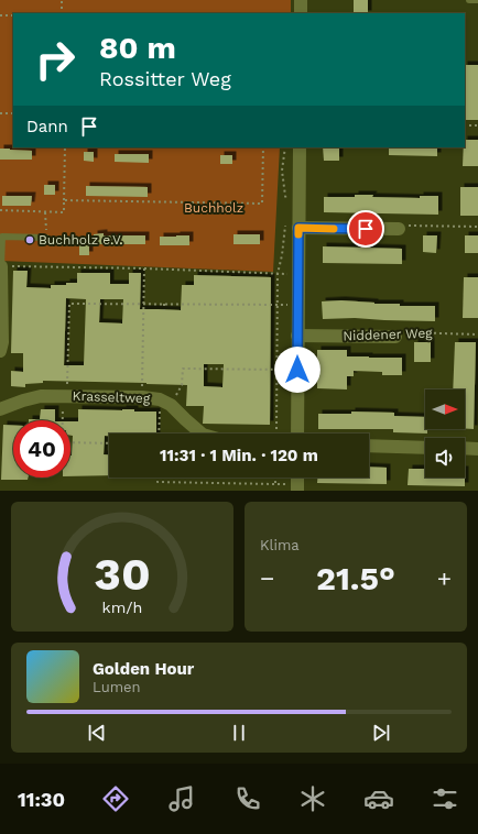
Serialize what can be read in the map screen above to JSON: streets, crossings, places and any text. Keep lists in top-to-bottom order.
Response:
{
  "streets": {
    "street": ["Niddener Weg", "Krasseltweg"]
  },
  "parks": ["Buchholz"],
  "places": ["Buchholz e.V."],
  "north": "right",
  "page": {
    "turn": ["80 m", "Rossitter Weg"],
    "then": "Dann",
    "limit": "40",
    "trip": "11:31 · 1 Min. · 120 m",
    "tile": "Klima",
    "heat": ["−", "21.5°", "+"],
    "song": ["Golden Hour", "Lumen"],
    "tabs": "11:30",
    "gauge": ["30", "km/h"]
  }
}
